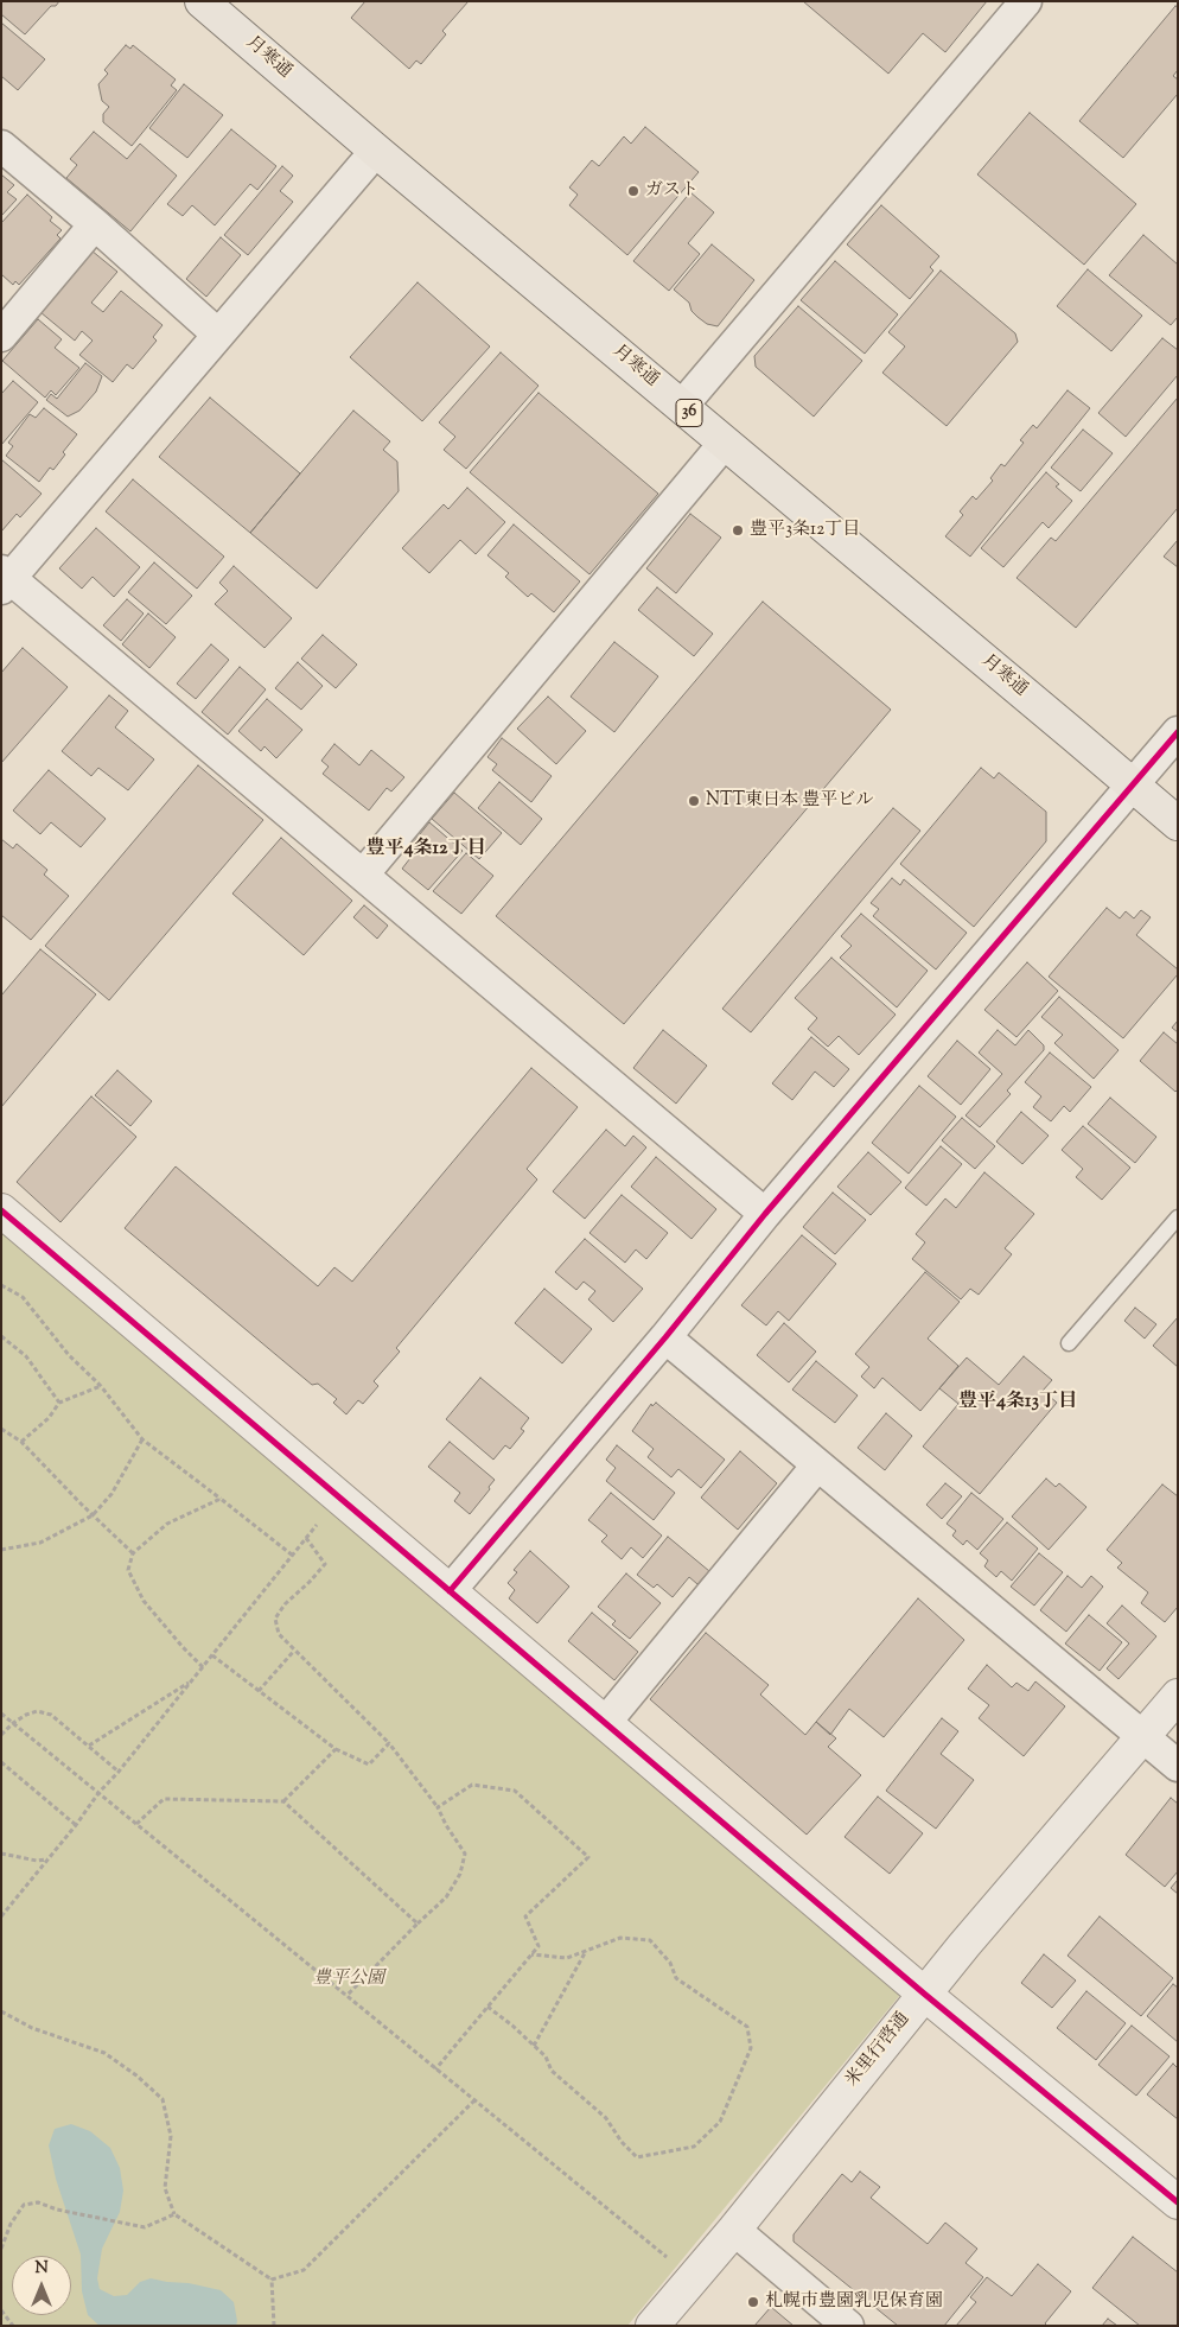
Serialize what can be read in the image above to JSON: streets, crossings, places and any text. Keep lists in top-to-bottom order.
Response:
{
  "streets": {
    "highway": ["月寒通", "36"],
    "street": ["米里行啓通"]
  },
  "districts": ["豊平4条12丁目", "豊平4条13丁目"],
  "parks": ["豊平公園"],
  "places": [
    "ガスト",
    "豊平3条12丁目",
    "NTT東日本 豊平ビル",
    "札幌市豊園乳児保育園"
  ],
  "north": "top"
}
